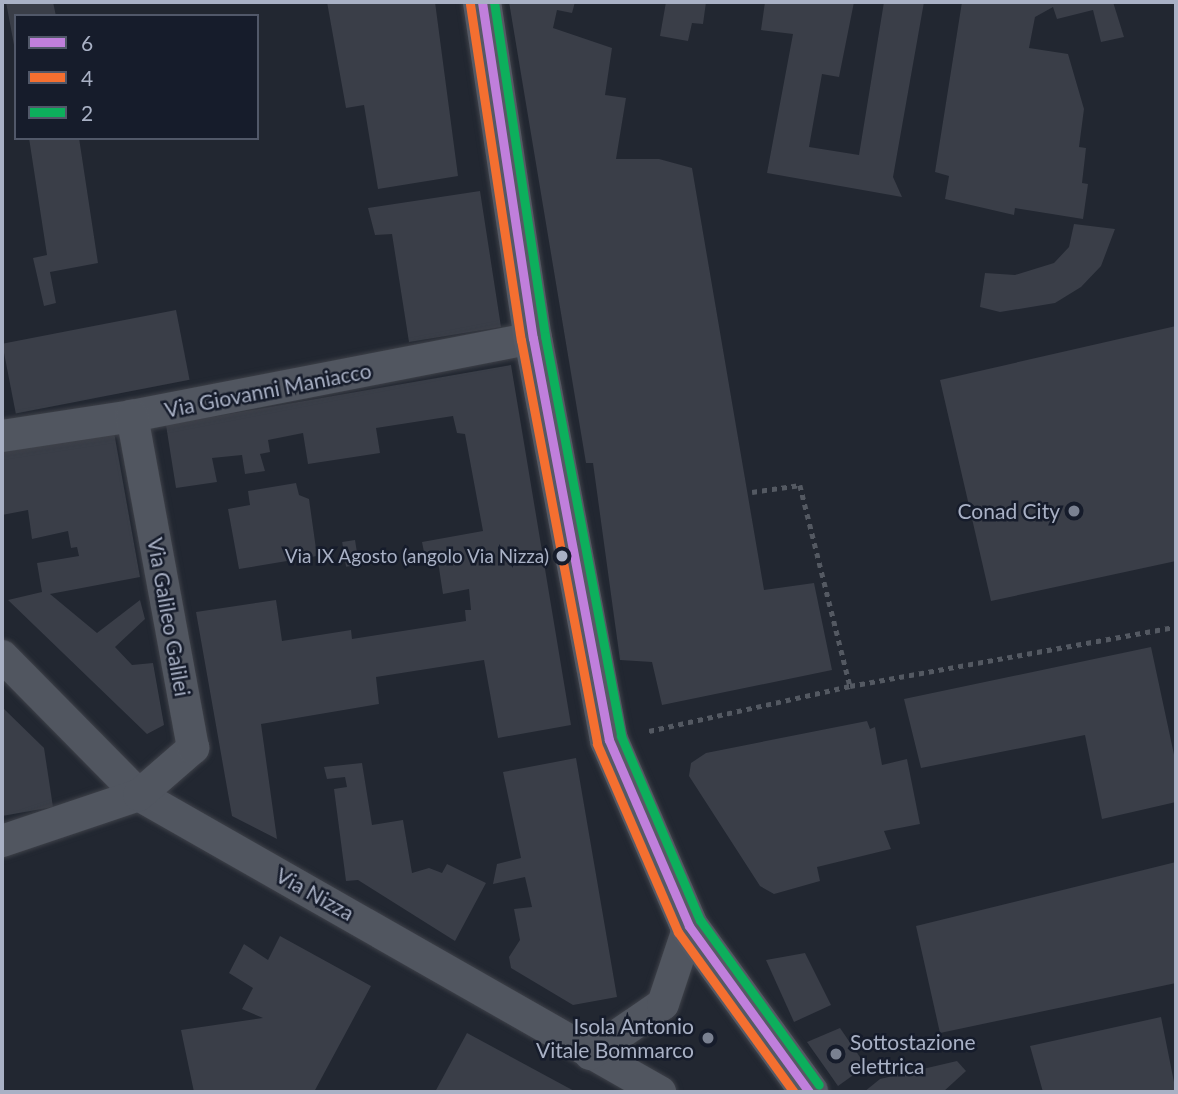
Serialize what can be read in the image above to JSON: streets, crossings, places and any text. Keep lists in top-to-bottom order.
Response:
{
  "streets": {
    "street": ["Via Giovanni Maniacco", "Via Galileo Galilei", "Via Nizza"]
  },
  "crossings": [
    ["Via Giovanni Maniacco", "Via Galileo Galilei"],
    ["Via Galileo Galilei", "Via Nizza"]
  ],
  "places": [
    "Conad City",
    "Via IX Agosto (angolo Via Nizza)",
    "Isola Antonio Vitale Bommarco",
    "Sottostazione elettrica"
  ],
  "lines": ["transit line 6", "transit line 2", "transit line 4"],
  "legend": ["6", "4", "2"]
}
